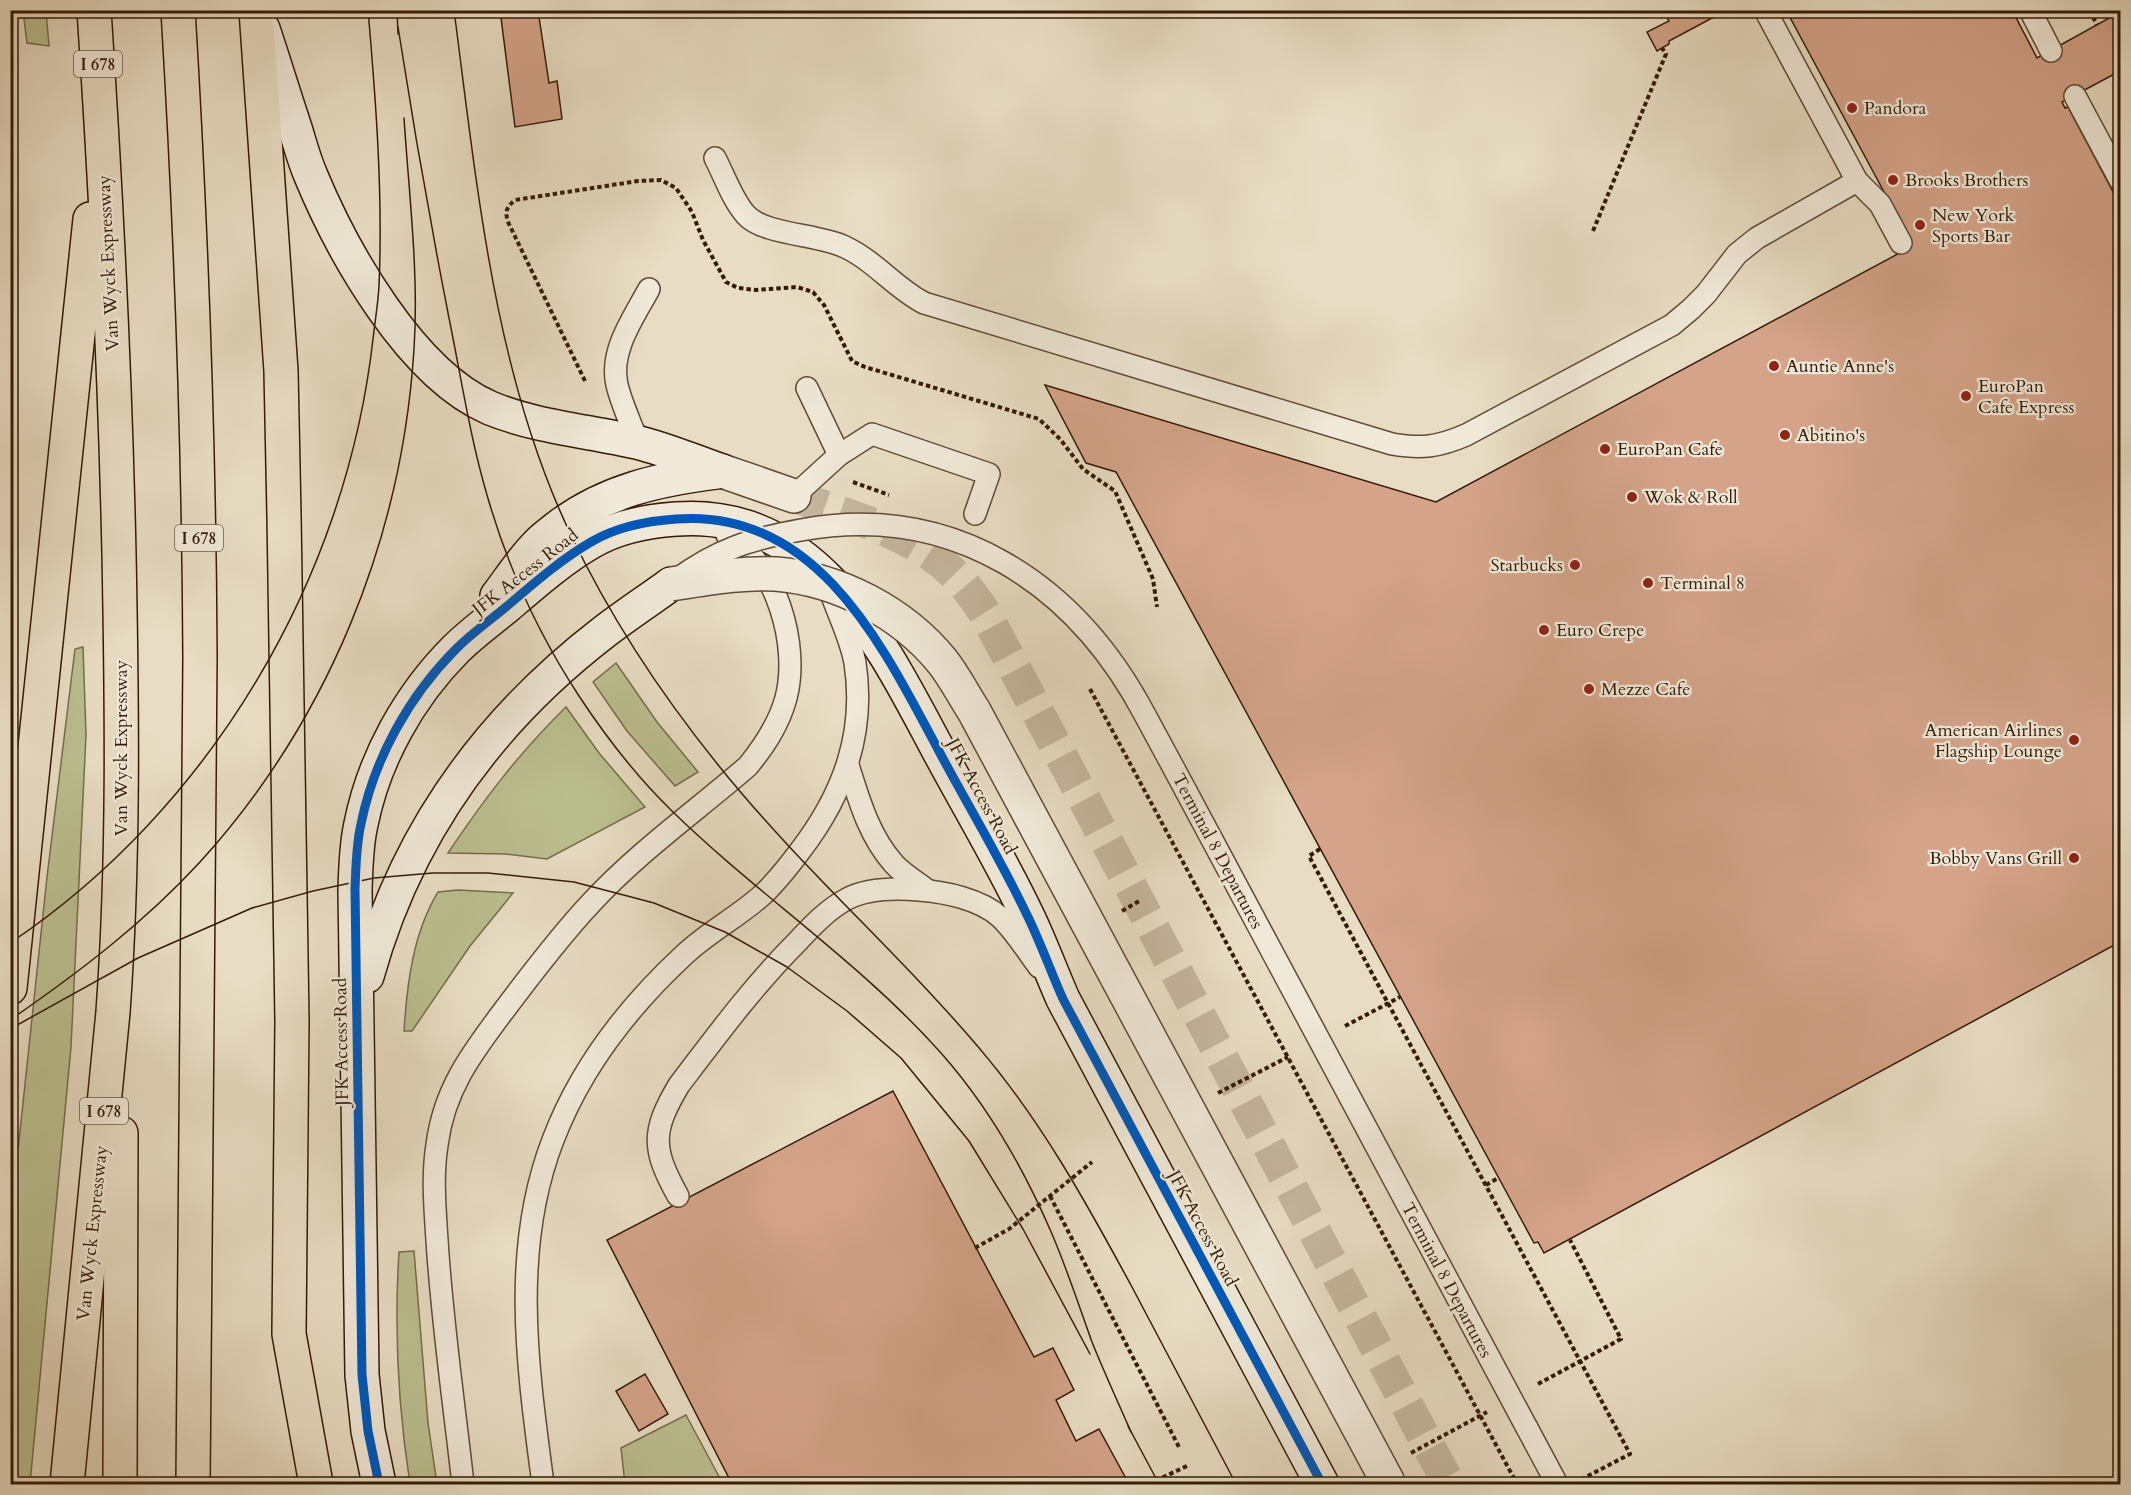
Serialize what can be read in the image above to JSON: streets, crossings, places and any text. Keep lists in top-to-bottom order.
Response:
{
  "streets": {
    "highway": ["I 678", "Van Wyck Expressway"],
    "street": ["JFK Access Road"],
    "lane": ["Terminal 8 Departures"]
  },
  "places": [
    "Pandora",
    "Brooks Brothers",
    "New York Sports Bar",
    "Auntie Anne's",
    "EuroPan Cafe Express",
    "Abitino's",
    "EuroPan Cafe",
    "Wok & Roll",
    "Starbucks",
    "Terminal 8",
    "Euro Crepe",
    "Mezze Cafe",
    "American Airlines Flagship Lounge",
    "Bobby Vans Grill"
  ]
}
